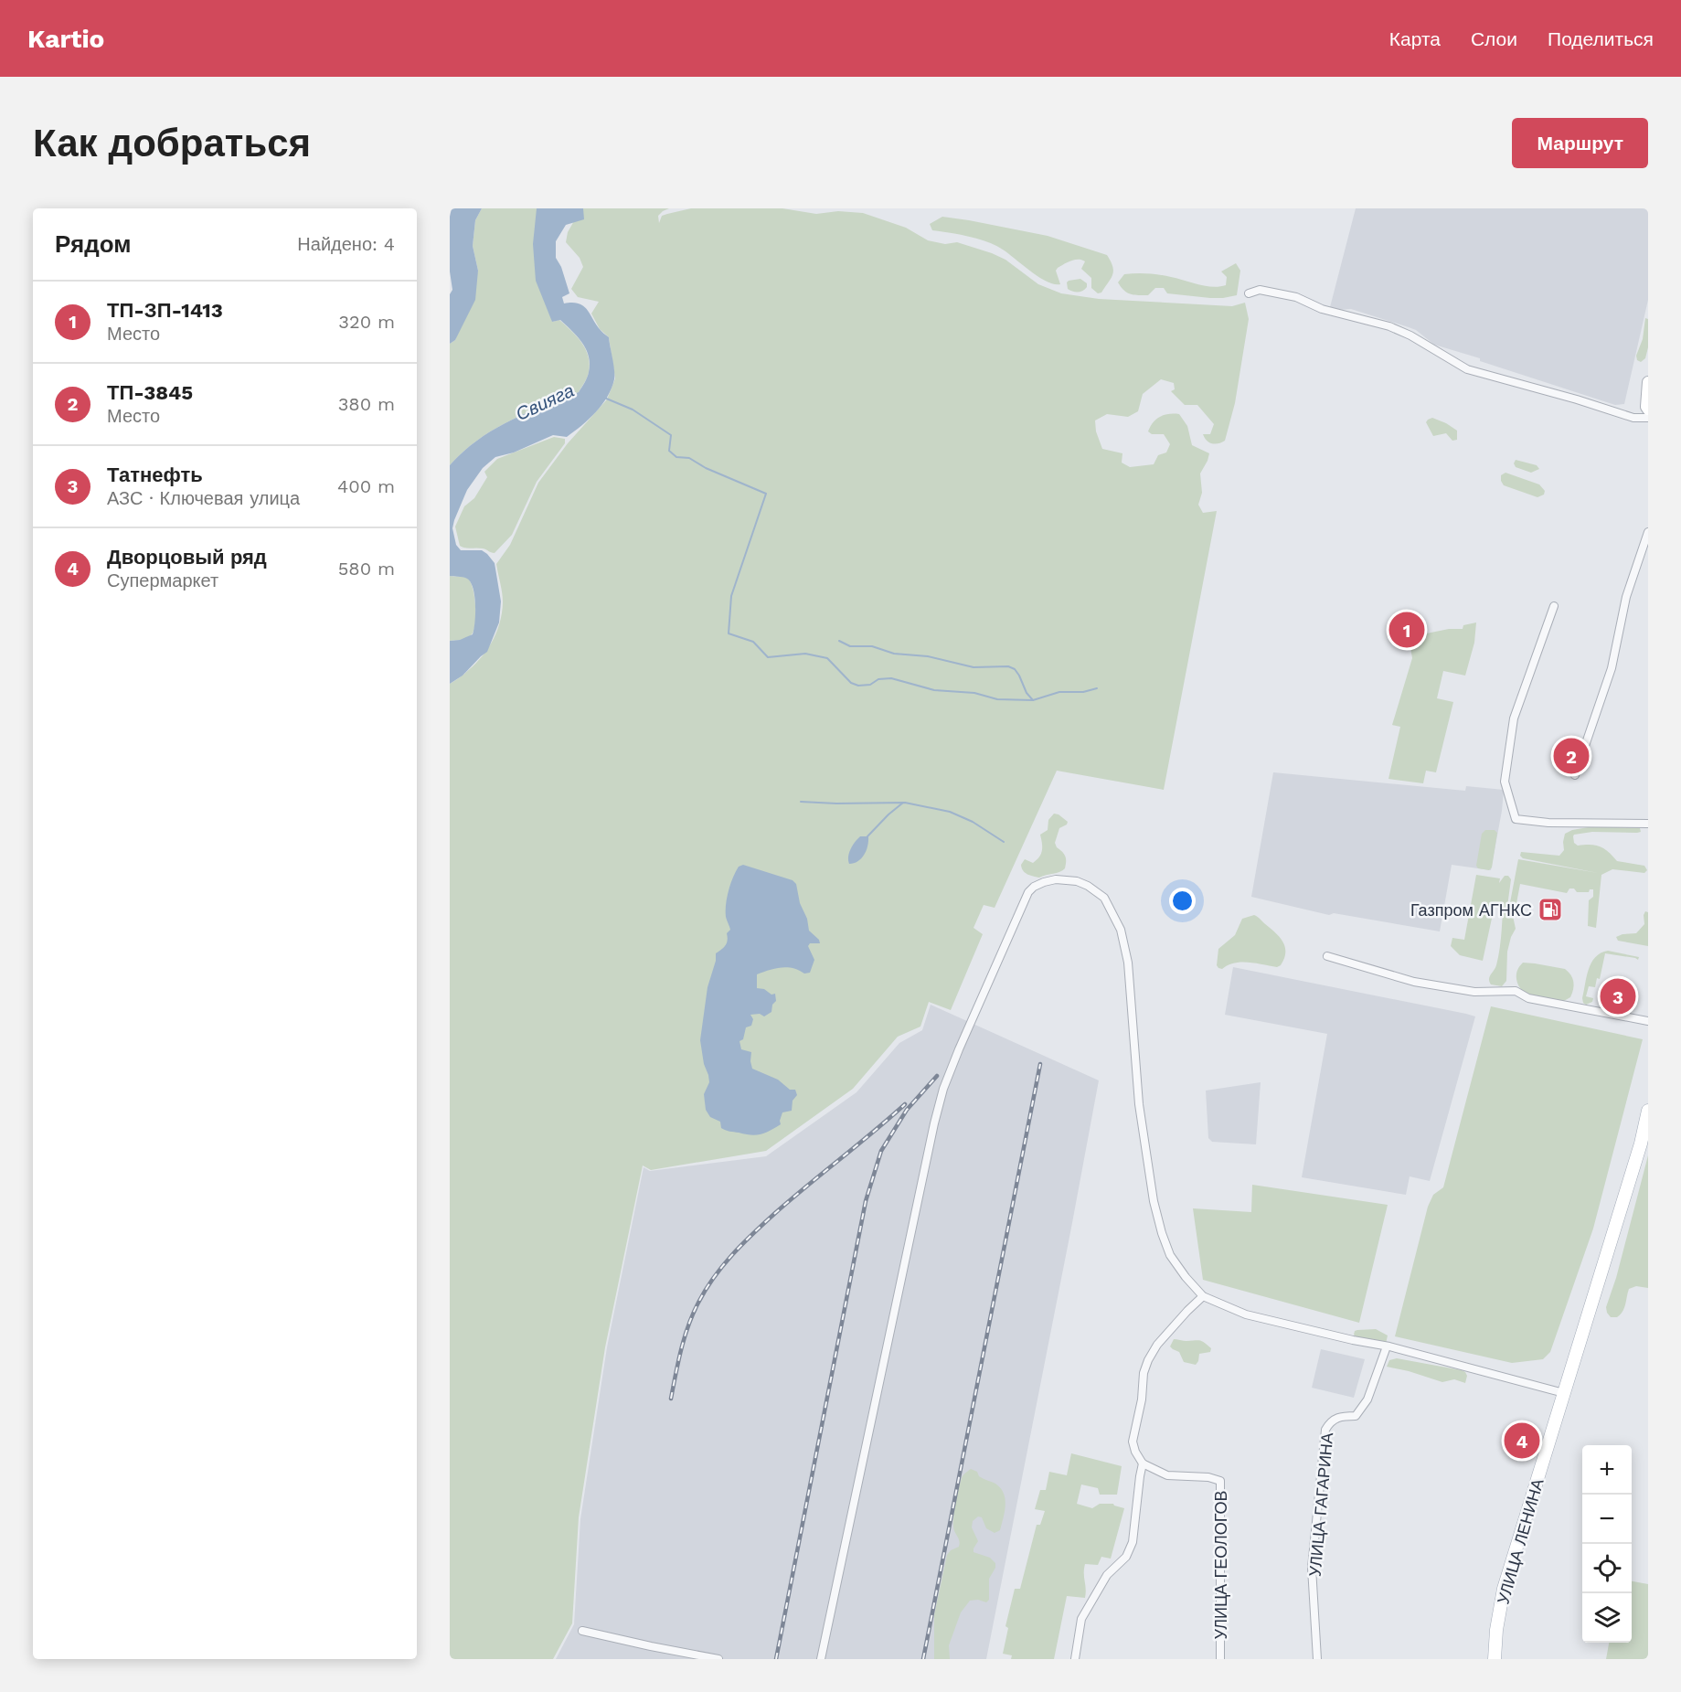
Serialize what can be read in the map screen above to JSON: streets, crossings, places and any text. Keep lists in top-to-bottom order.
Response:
{
  "streets": {
    "main road": ["УЛИЦА ЛЕНИНА"],
    "street": ["УЛИЦА ГАГАРИНА", "УЛИЦА ГЕОЛОГОВ"]
  },
  "water": ["Свияга"],
  "places": {
    "fuel station": ["Газпром АГНКС"]
  },
  "page": {
    "header": "Kartio",
    "nav": ["Карта", "Слои", "Поделиться"],
    "buttons": "Маршрут",
    "title": "Как добраться",
    "heading": ["Рядом", "Найдено: 4"],
    "list": [
      {
        "mark": "1",
        "name": "ТП-ЗП-1413",
        "note": "Место",
        "value": "320 m"
      },
      {
        "mark": "2",
        "name": "ТП-3845",
        "note": "Место",
        "value": "380 m"
      },
      {
        "mark": "3",
        "name": "Татнефть",
        "note": "АЗС · Ключевая улица",
        "value": "400 m"
      },
      {
        "mark": "4",
        "name": "Дворцовый ряд",
        "note": "Супермаркет",
        "value": "580 m"
      }
    ],
    "pins": [
      "1",
      "2",
      "3",
      "4"
    ],
    "map_buttons": ["+", "−"]
  }
}
